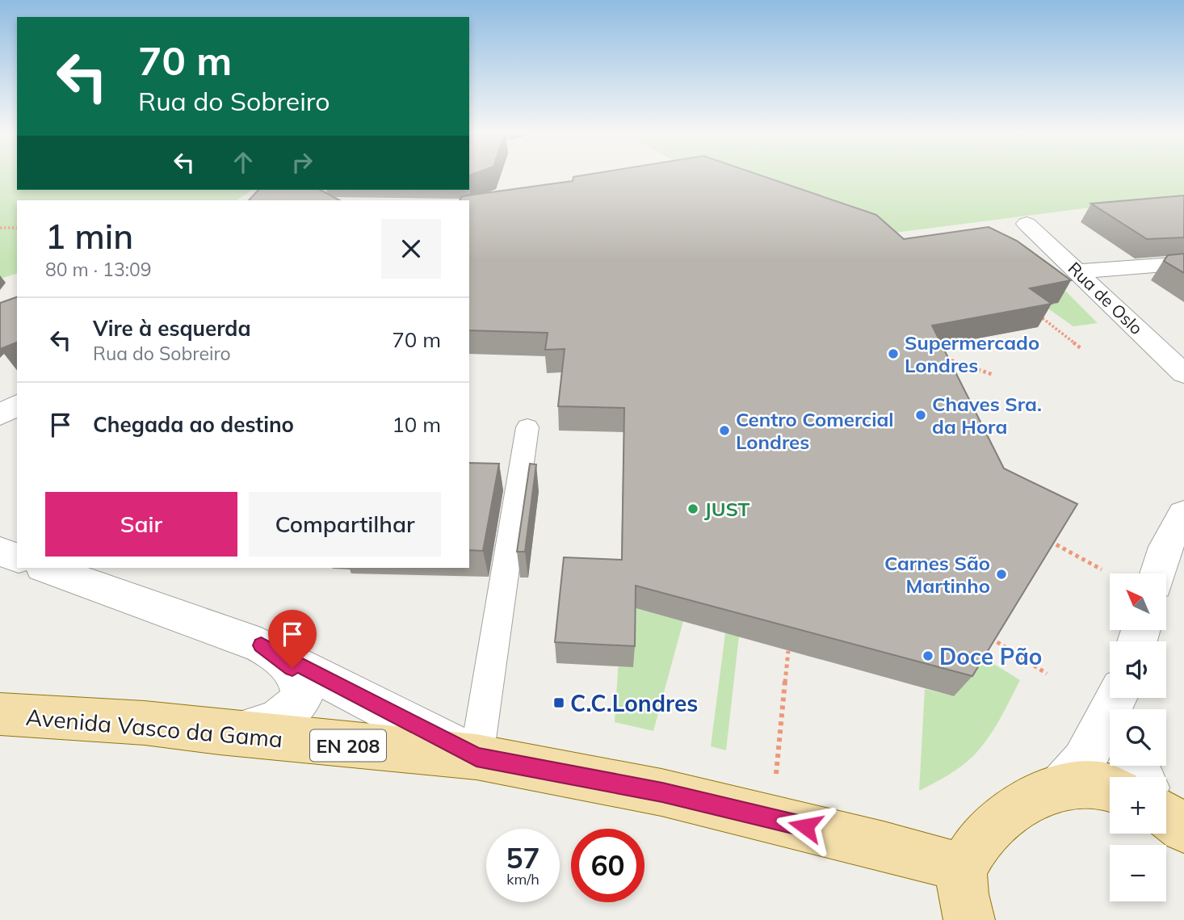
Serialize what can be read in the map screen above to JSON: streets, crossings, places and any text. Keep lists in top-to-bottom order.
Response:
{
  "streets": {
    "main road": ["Avenida Vasco da Gama", "EN 208"],
    "street": ["Rua de Oslo"]
  },
  "crossings": [
    ["Avenida Vasco da Gama", "EN 208"]
  ],
  "places": {
    "other": [
      "Supermercado Londres",
      "Chaves Sra. da Hora",
      "Centro Comercial Londres",
      "JUST",
      "Carnes São Martinho",
      "Doce Pão"
    ],
    "transit": ["C.C.Londres"]
  },
  "north": "top left",
  "page": {
    "turn": ["70 m", "Rua do Sobreiro"],
    "heading": ["1 min", "80 m · 13:09"],
    "list": [
      {
        "name": "Vire à esquerda",
        "note": "Rua do Sobreiro",
        "value": "70 m"
      },
      {
        "name": "Chegada ao destino",
        "value": "10 m"
      }
    ],
    "buttons": ["Sair", "Compartilhar"],
    "map_buttons": ["+", "−"],
    "speed": "57 km/h",
    "limit": "60"
  }
}
